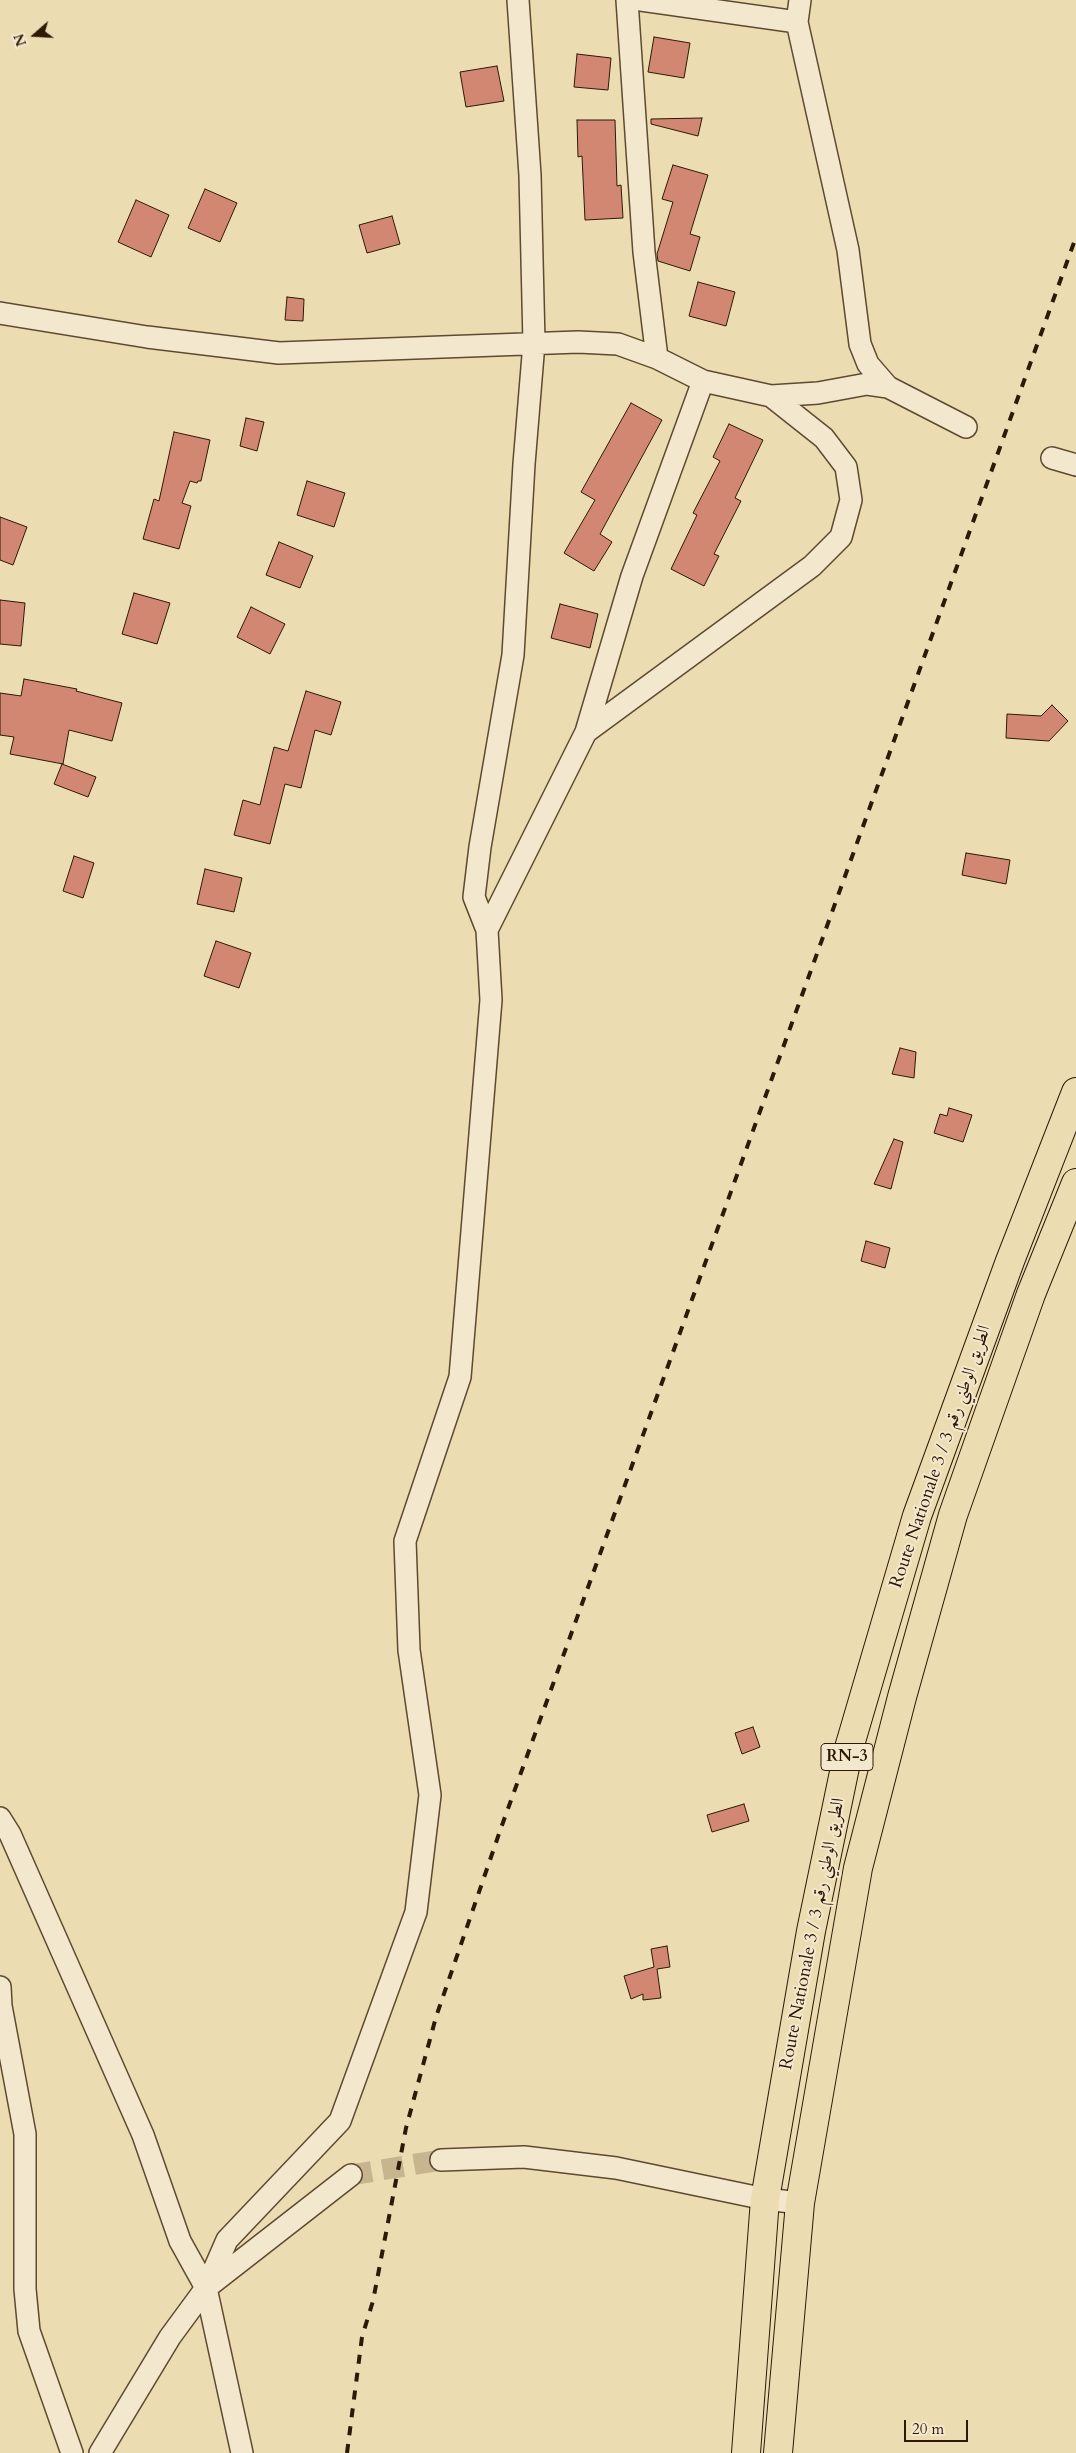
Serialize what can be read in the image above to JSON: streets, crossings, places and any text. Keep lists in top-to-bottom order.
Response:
{
  "streets": {
    "highway": ["Route Nationale 3 / الطريق الوطني رقم 3", "RN-3"]
  },
  "scale_bar": "20 m",
  "north": "left"
}
